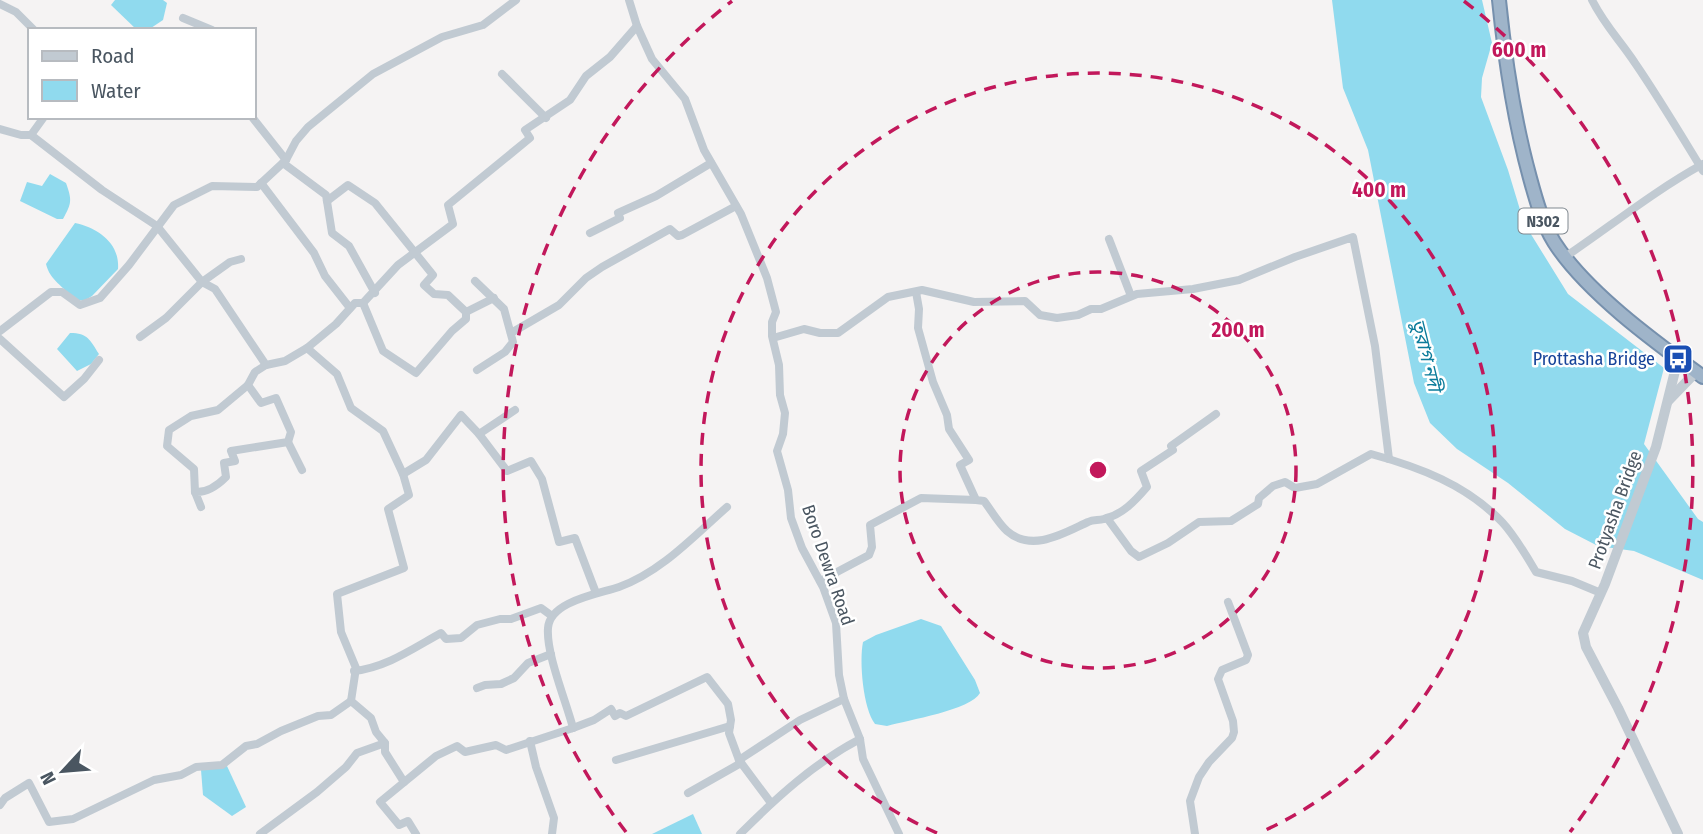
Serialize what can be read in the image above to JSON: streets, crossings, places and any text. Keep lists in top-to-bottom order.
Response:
{
  "streets": {
    "highway": ["N302"],
    "street": ["Protyasha Bridge", "Boro Dewra Road"]
  },
  "crossings": [
    ["N302", "Protyasha Bridge"]
  ],
  "water": ["তুরাগ নদী"],
  "places": {
    "bus stop": ["Prottasha Bridge"]
  },
  "legend": ["Road", "Water"],
  "north": "bottom left",
  "rings": ["600 m", "400 m", "200 m"]
}
